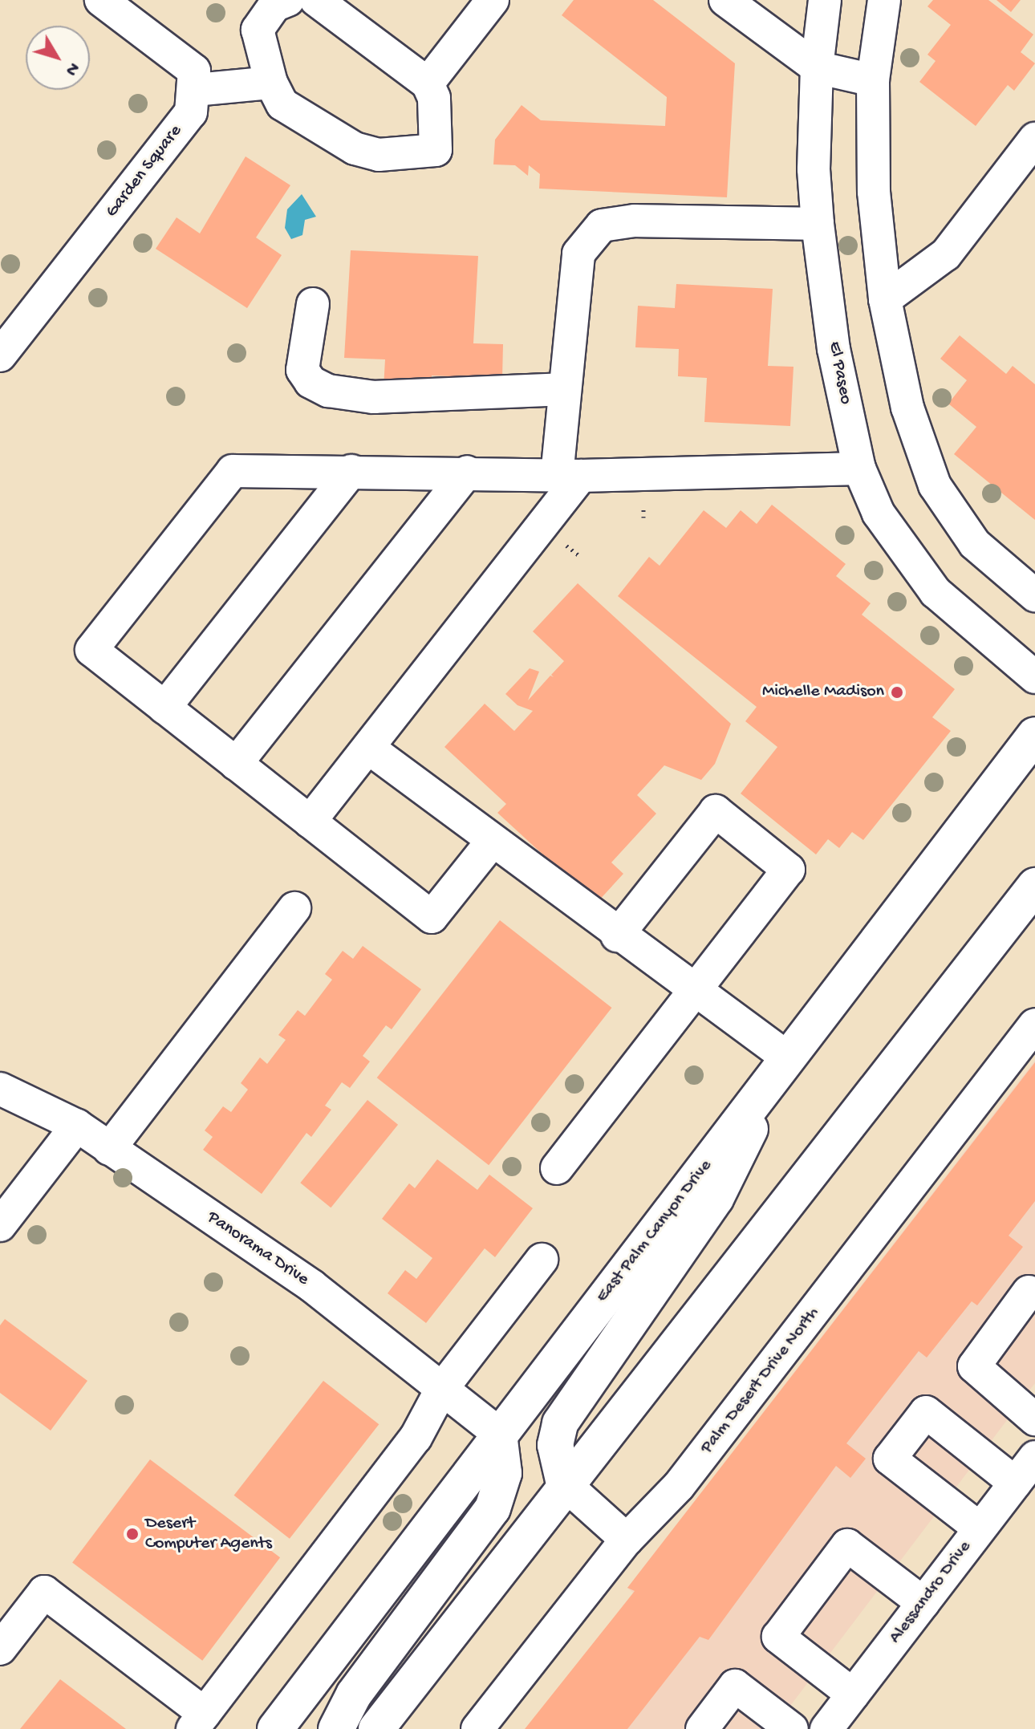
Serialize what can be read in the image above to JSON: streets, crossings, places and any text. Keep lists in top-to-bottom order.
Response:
{
  "streets": {
    "main road": ["East Palm Canyon Drive"],
    "street": [
      "Garden Square",
      "El Paseo",
      "Panorama Drive",
      "Palm Desert Drive North",
      "Alessandro Drive"
    ]
  },
  "crossings": [
    ["East Palm Canyon Drive", "Panorama Drive"]
  ],
  "places": ["Michelle Madison", "Desert Computer Agents"],
  "north": "bottom right"
}
